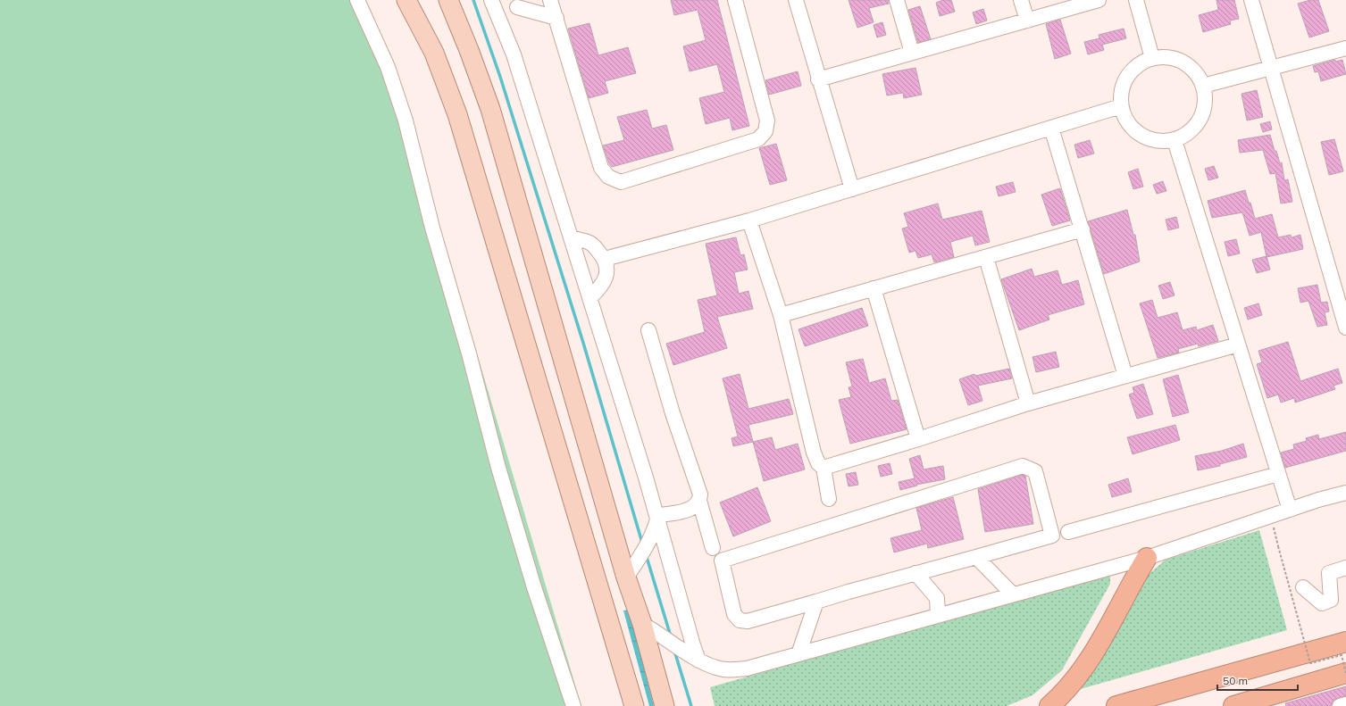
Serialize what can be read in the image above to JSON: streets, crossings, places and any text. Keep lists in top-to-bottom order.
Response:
{
  "scale_bar": "50 m"
}
